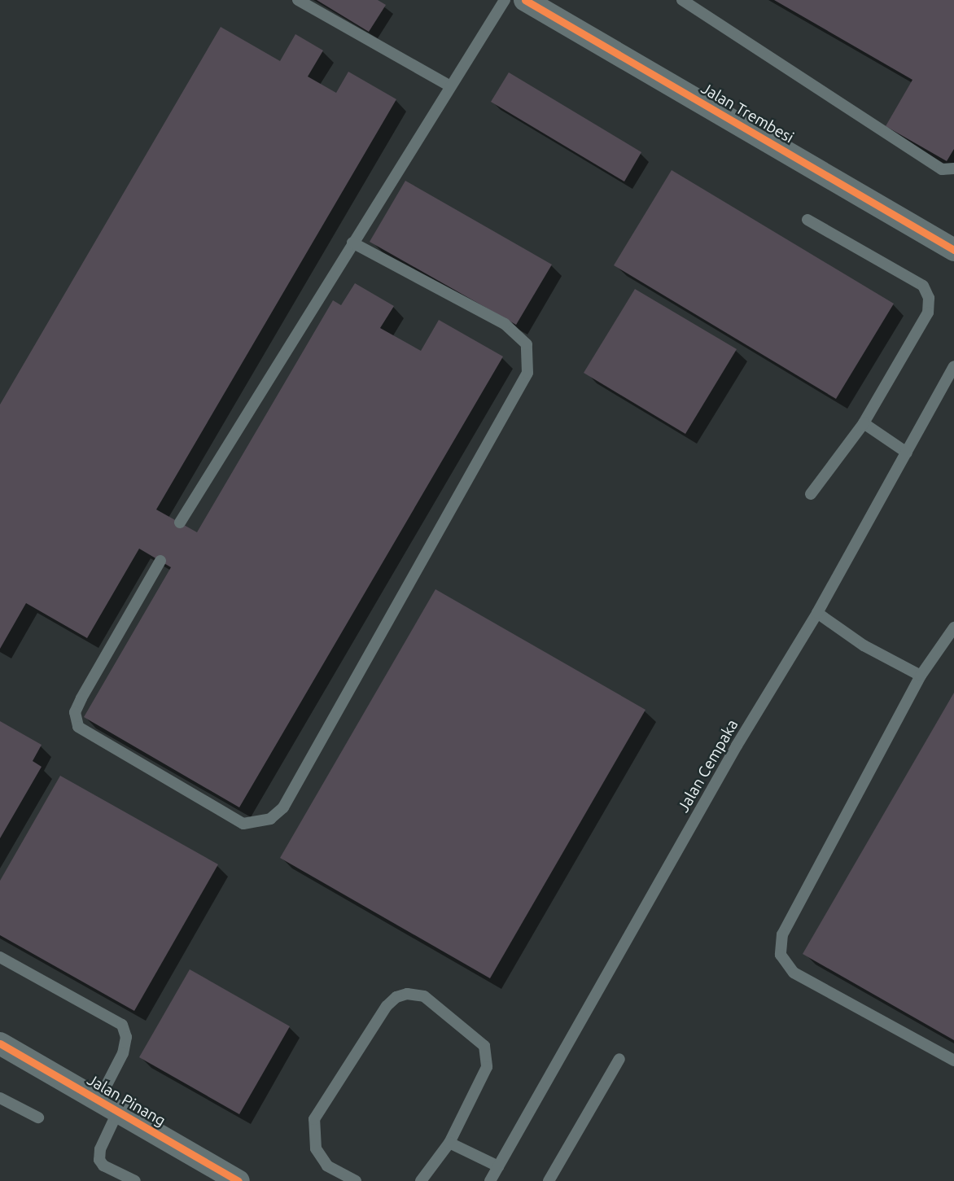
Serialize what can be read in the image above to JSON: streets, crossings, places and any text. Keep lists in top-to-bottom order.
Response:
{
  "streets": {
    "street": ["Jalan Trembesi", "Jalan Pinang"],
    "lane": ["Jalan Cempaka"]
  }
}
